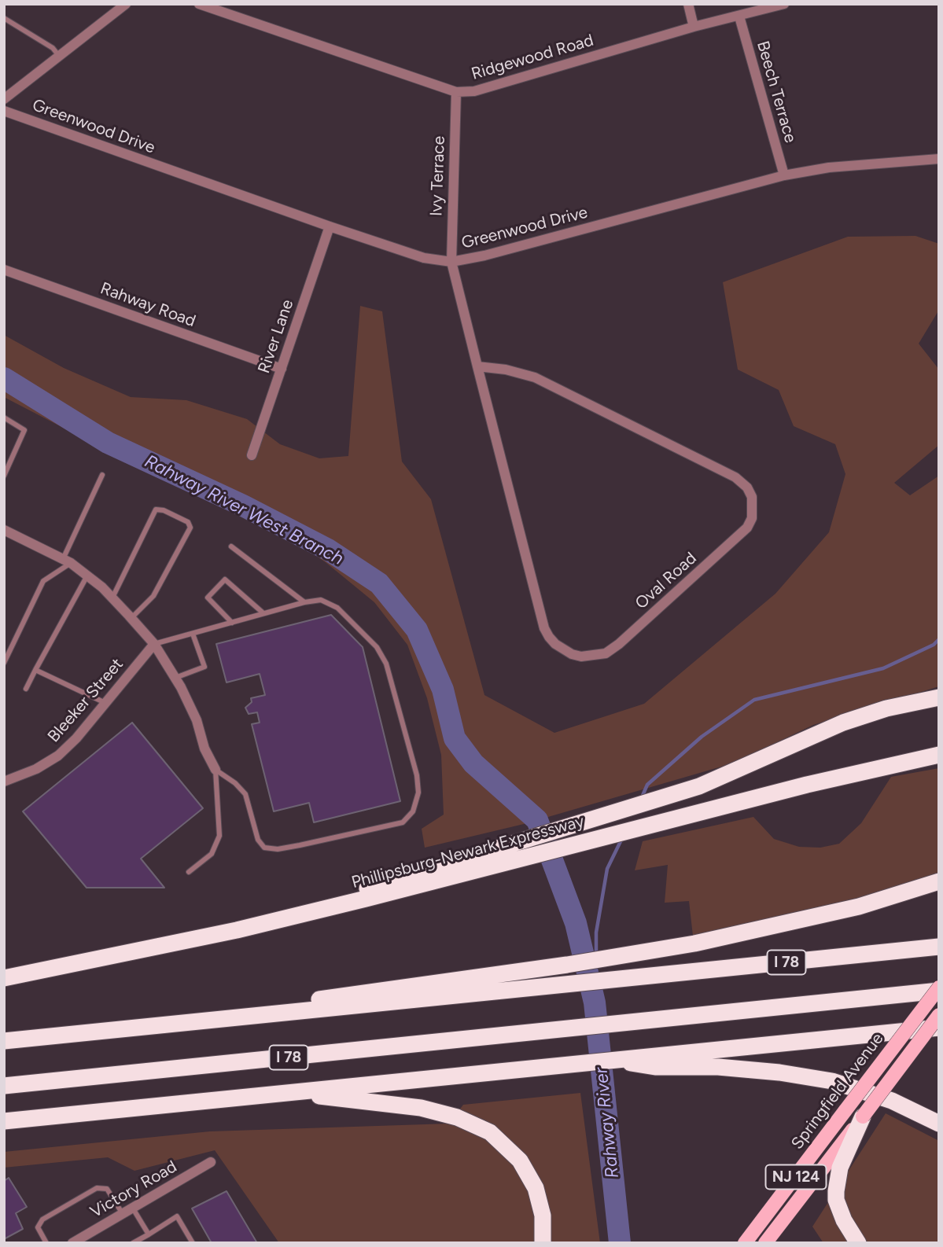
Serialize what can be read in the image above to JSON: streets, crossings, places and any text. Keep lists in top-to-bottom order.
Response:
{
  "streets": {
    "highway": ["Phillipsburg-Newark Expressway", "I 78"],
    "main road": ["Springfield Avenue", "NJ 124"],
    "street": [
      "Ridgewood Road",
      "Beech Terrace",
      "Greenwood Drive",
      "Ivy Terrace",
      "Rahway Road",
      "River Lane",
      "Oval Road",
      "Bleeker Street",
      "Victory Road"
    ]
  },
  "crossings": [
    ["Ridgewood Road", "Beech Terrace"],
    ["Ridgewood Road", "Ivy Terrace"],
    ["Beech Terrace", "Greenwood Drive"],
    ["Greenwood Drive", "Ivy Terrace"],
    ["Greenwood Drive", "River Lane"],
    ["Greenwood Drive", "Oval Road"],
    ["Ivy Terrace", "Oval Road"],
    ["Rahway Road", "River Lane"],
    ["I 78", "Springfield Avenue"]
  ],
  "water": ["Rahway River West Branch", "Rahway River"]
}
